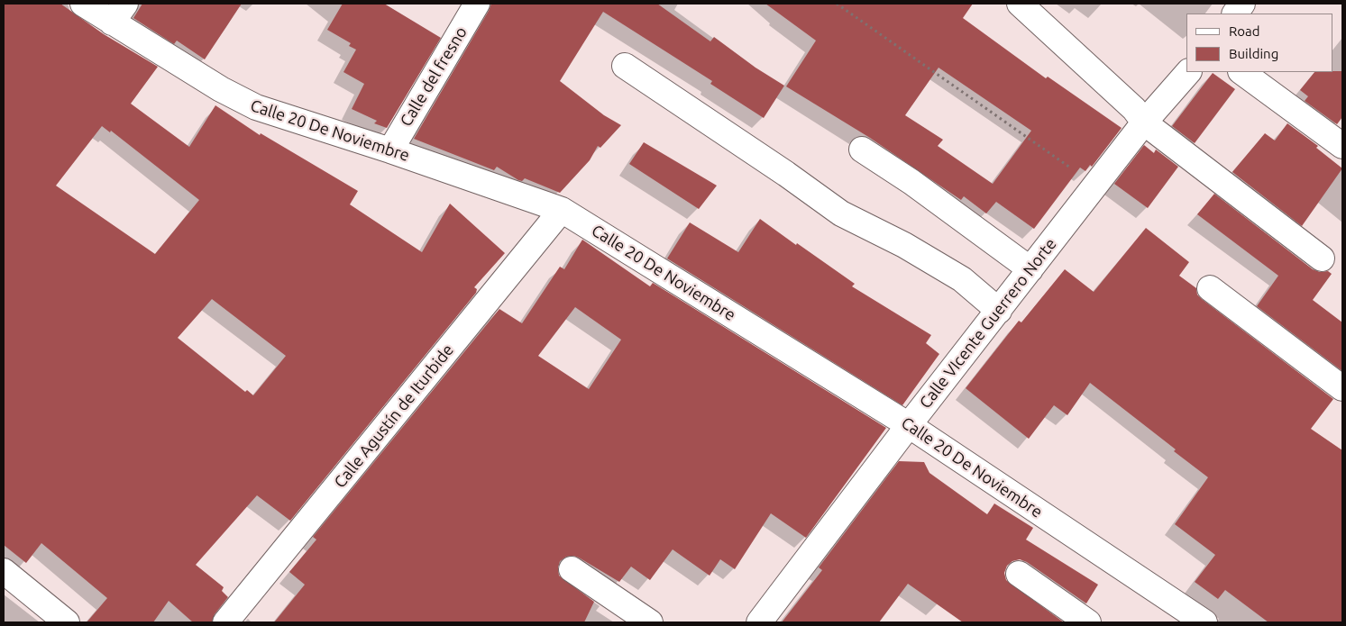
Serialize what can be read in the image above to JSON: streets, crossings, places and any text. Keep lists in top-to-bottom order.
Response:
{
  "streets": {
    "street": [
      "Calle del fresno",
      "Calle 20 De Noviembre",
      "Calle VIcente Guerrero Norte",
      "Calle Agustín de Iturbide"
    ]
  },
  "crossings": [
    ["Calle del fresno", "Calle 20 De Noviembre"],
    ["Calle 20 De Noviembre", "Calle VIcente Guerrero Norte"],
    ["Calle 20 De Noviembre", "Calle Agustín de Iturbide"]
  ],
  "legend": ["Road", "Building"]
}
